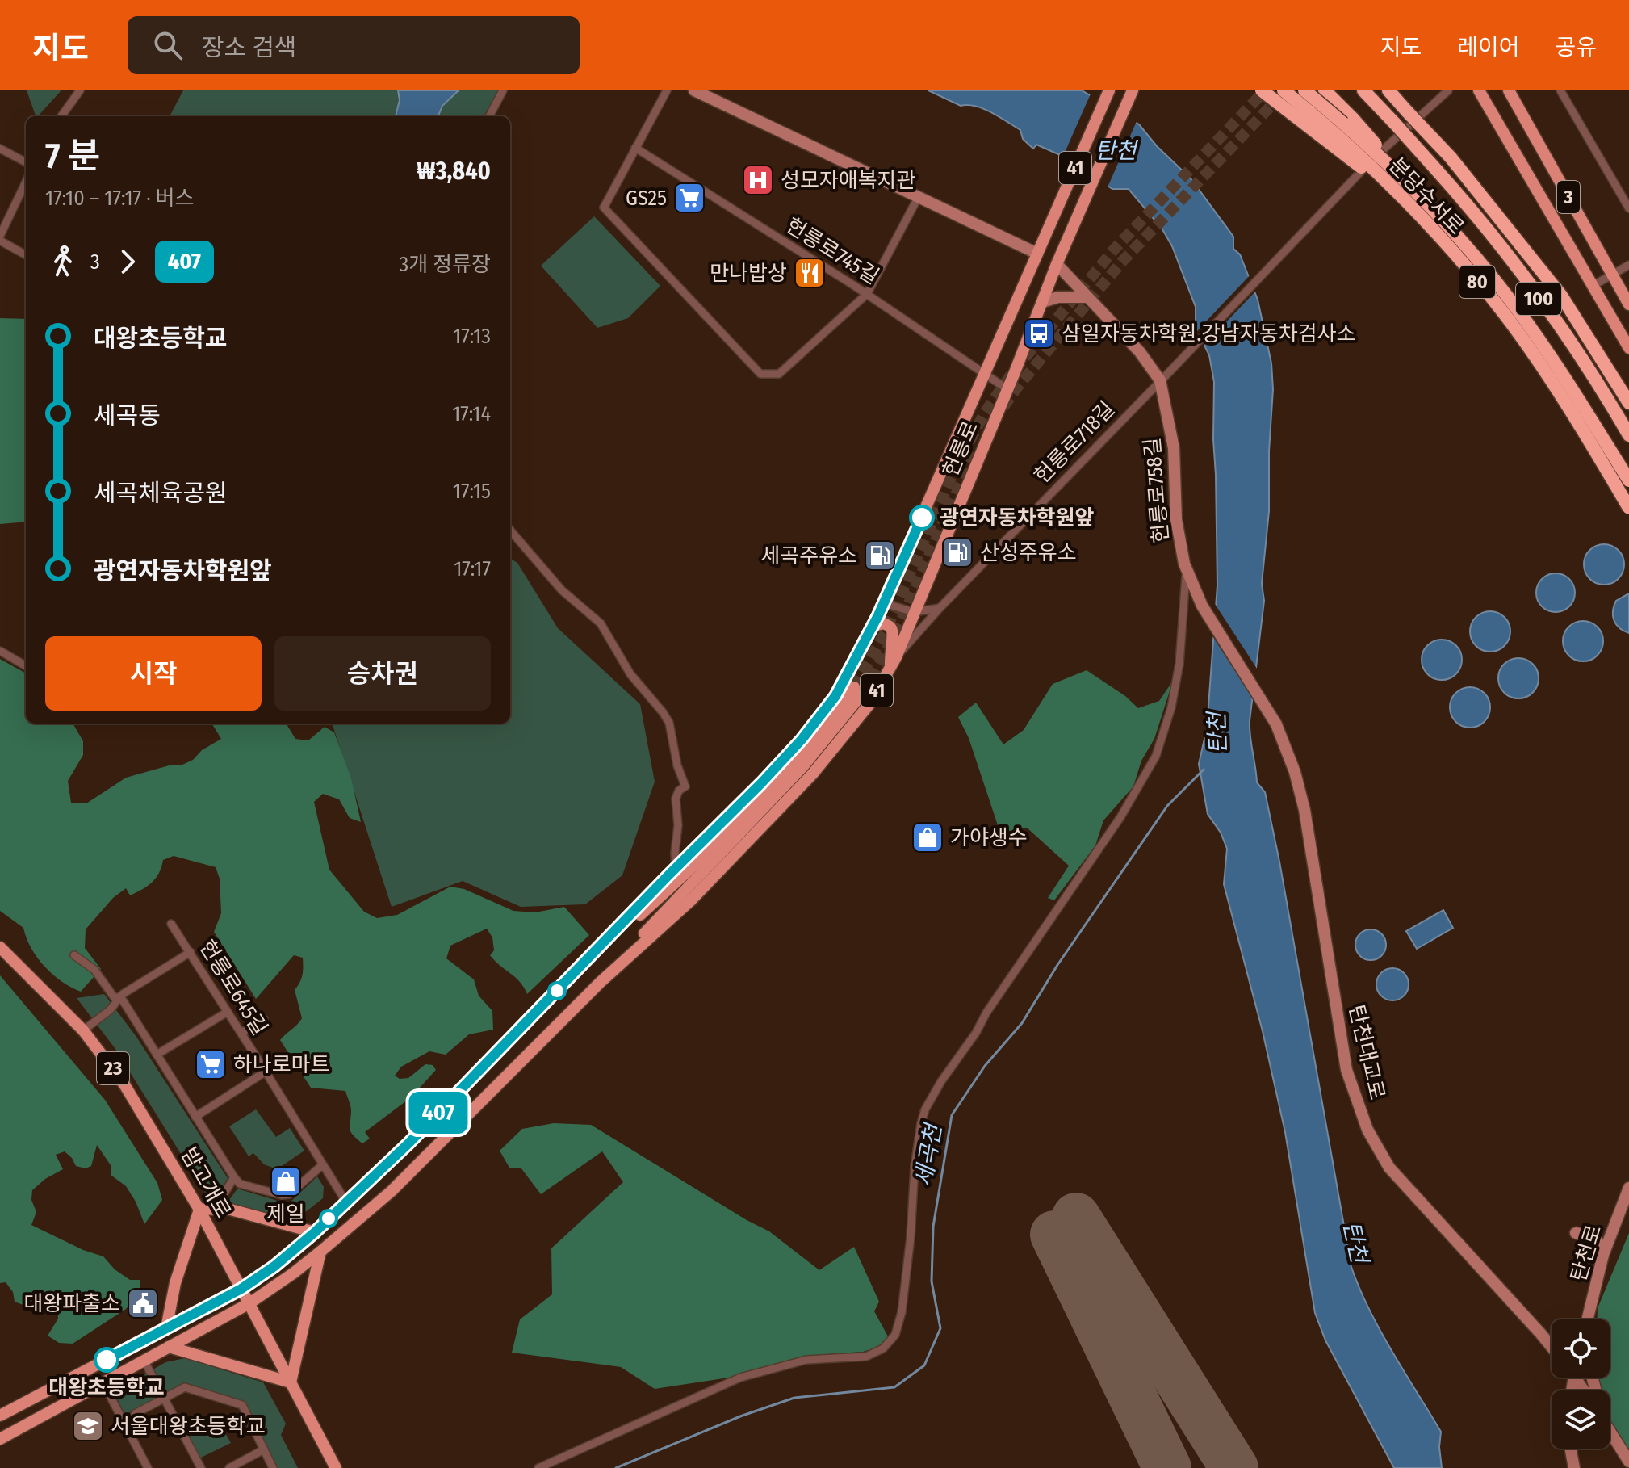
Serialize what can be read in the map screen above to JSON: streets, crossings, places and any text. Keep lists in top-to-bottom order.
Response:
{
  "streets": {
    "highway": ["분당수서로", "80", "100"],
    "main road": [
      "41",
      "3",
      "헌릉로",
      "23",
      "밤고개로"
    ],
    "street": [
      "헌릉로745길",
      "헌릉로718길",
      "헌릉로758길",
      "헌릉로645길",
      "탄천대교로",
      "탄천로"
    ]
  },
  "crossings": [
    ["41", "헌릉로"],
    ["41", "헌릉로758길"],
    ["헌릉로745길", "헌릉로"],
    ["헌릉로718길", "헌릉로"],
    ["헌릉로718길", "헌릉로758길"],
    ["헌릉로", "헌릉로758길"],
    ["헌릉로", "헌릉로645길"],
    ["헌릉로", "밤고개로"],
    ["헌릉로758길", "탄천대교로"]
  ],
  "water": ["탄천", "세곡천"],
  "places": {
    "hospital": ["성모자애복지관"],
    "supermarket": ["GS25", "하나로마트"],
    "restaurant": ["만나밥상"],
    "bus stop": ["삼일자동차학원.강남자동차검사소"],
    "other": ["광연자동차학원앞", "대왕초등학교"],
    "fuel station": ["산성주유소", "세곡주유소"],
    "shop": ["가야생수", "제일"],
    "public building": ["대왕파출소"],
    "school or university": ["서울대왕초등학교"]
  },
  "lines": ["bus line 407"],
  "page": {
    "header": "지도",
    "search": "장소 검색",
    "nav": ["지도", "레이어", "공유"],
    "on_map": "407",
    "heading": ["7 분", "17:10 – 17:17 · 버스", "₩3,840"],
    "legs": ["3", "407", "3개 정류장"],
    "list": [
      {
        "name": "대왕초등학교",
        "value": "17:13"
      },
      {
        "name": "세곡동",
        "value": "17:14"
      },
      {
        "name": "세곡체육공원",
        "value": "17:15"
      },
      {
        "name": "광연자동차학원앞",
        "value": "17:17"
      }
    ],
    "buttons": ["시작", "승차권"]
  }
}
